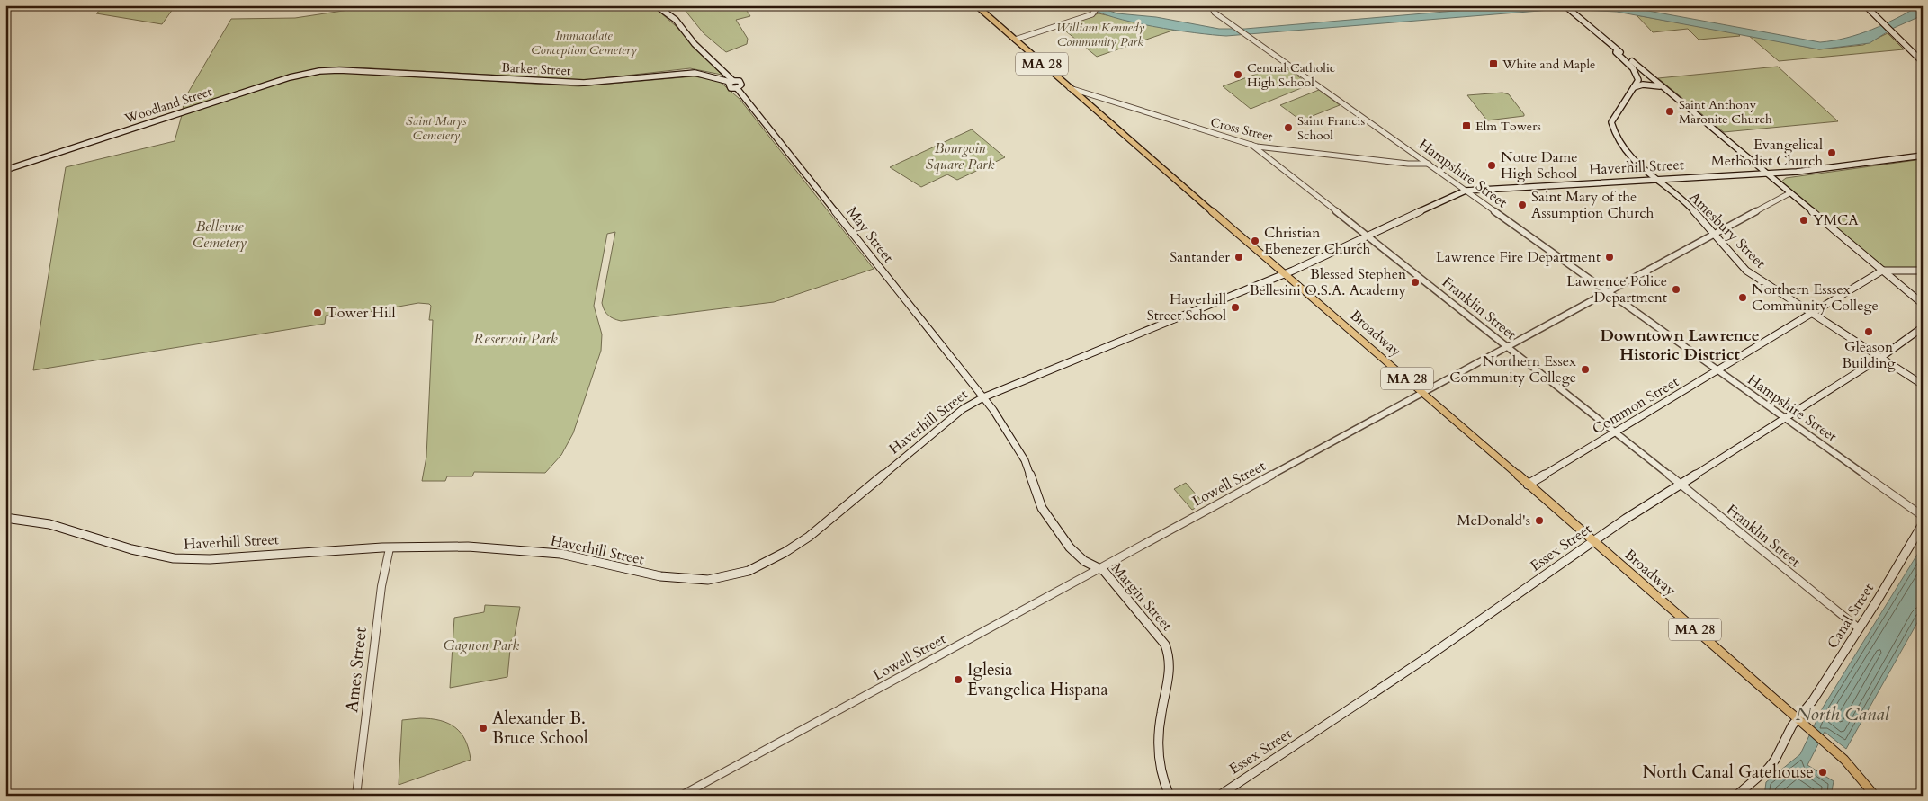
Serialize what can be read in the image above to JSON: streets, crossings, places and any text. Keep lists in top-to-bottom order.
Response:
{
  "streets": {
    "main road": [
      "MA 28",
      "Barker Street",
      "Woodland Street",
      "Haverhill Street",
      "Amesbury Street",
      "May Street",
      "Broadway",
      "Common Street",
      "Essex Street",
      "Margin Street",
      "Canal Street"
    ],
    "street": [
      "Cross Street",
      "Hampshire Street",
      "Franklin Street",
      "Lowell Street",
      "Ames Street"
    ]
  },
  "crossings": [
    ["MA 28", "Broadway"],
    ["MA 28", "Canal Street"],
    ["Barker Street", "Woodland Street"],
    ["Barker Street", "May Street"],
    ["Cross Street", "Hampshire Street"],
    ["Cross Street", "Franklin Street"],
    ["Cross Street", "Broadway"],
    ["Haverhill Street", "Hampshire Street"],
    ["Haverhill Street", "Amesbury Street"],
    ["Haverhill Street", "May Street"],
    ["Haverhill Street", "Franklin Street"],
    ["Haverhill Street", "Broadway"],
    ["Haverhill Street", "Margin Street"],
    ["Haverhill Street", "Ames Street"],
    ["Hampshire Street", "Common Street"],
    ["Hampshire Street", "Lowell Street"],
    ["Hampshire Street", "Essex Street"],
    ["Amesbury Street", "Common Street"],
    ["Amesbury Street", "Lowell Street"],
    ["Amesbury Street", "Essex Street"],
    ["May Street", "Margin Street"],
    ["Franklin Street", "Common Street"],
    ["Franklin Street", "Lowell Street"],
    ["Franklin Street", "Essex Street"],
    ["Franklin Street", "Canal Street"],
    ["Broadway", "Common Street"],
    ["Broadway", "Lowell Street"],
    ["Broadway", "Essex Street"],
    ["Broadway", "Canal Street"],
    ["Lowell Street", "Margin Street"]
  ],
  "districts": ["Downtown Lawrence Historic District"],
  "water": ["North Canal"],
  "parks": [
    "William Kennedy Community Park",
    "Immaculate Conception Cemetery",
    "Saint Marys Cemetery",
    "Bourgoin Square Park",
    "Bellevue Cemetery",
    "Reservoir Park",
    "Gagnon Park"
  ],
  "places": {
    "transit": ["White and Maple", "Elm Towers"],
    "other": [
      "Central Catholic High School",
      "Saint Anthony Maronite Church",
      "Saint Francis School",
      "Evangelical Methodist Church",
      "Notre Dame High School",
      "Saint Mary of the Assumption Church",
      "YMCA",
      "Christian Ebenezer Church",
      "Santander",
      "Lawrence Fire Department",
      "Blessed Stephen Bellesini O.S.A. Academy",
      "Lawrence Police Department",
      "Northern Esssex Community College",
      "Haverhill Street School",
      "Tower Hill",
      "Gleason Building",
      "Northern Essex Community College",
      "McDonald's",
      "Iglesia Evangelica Hispana",
      "Alexander B. Bruce School",
      "North Canal Gatehouse"
    ]
  }
}
